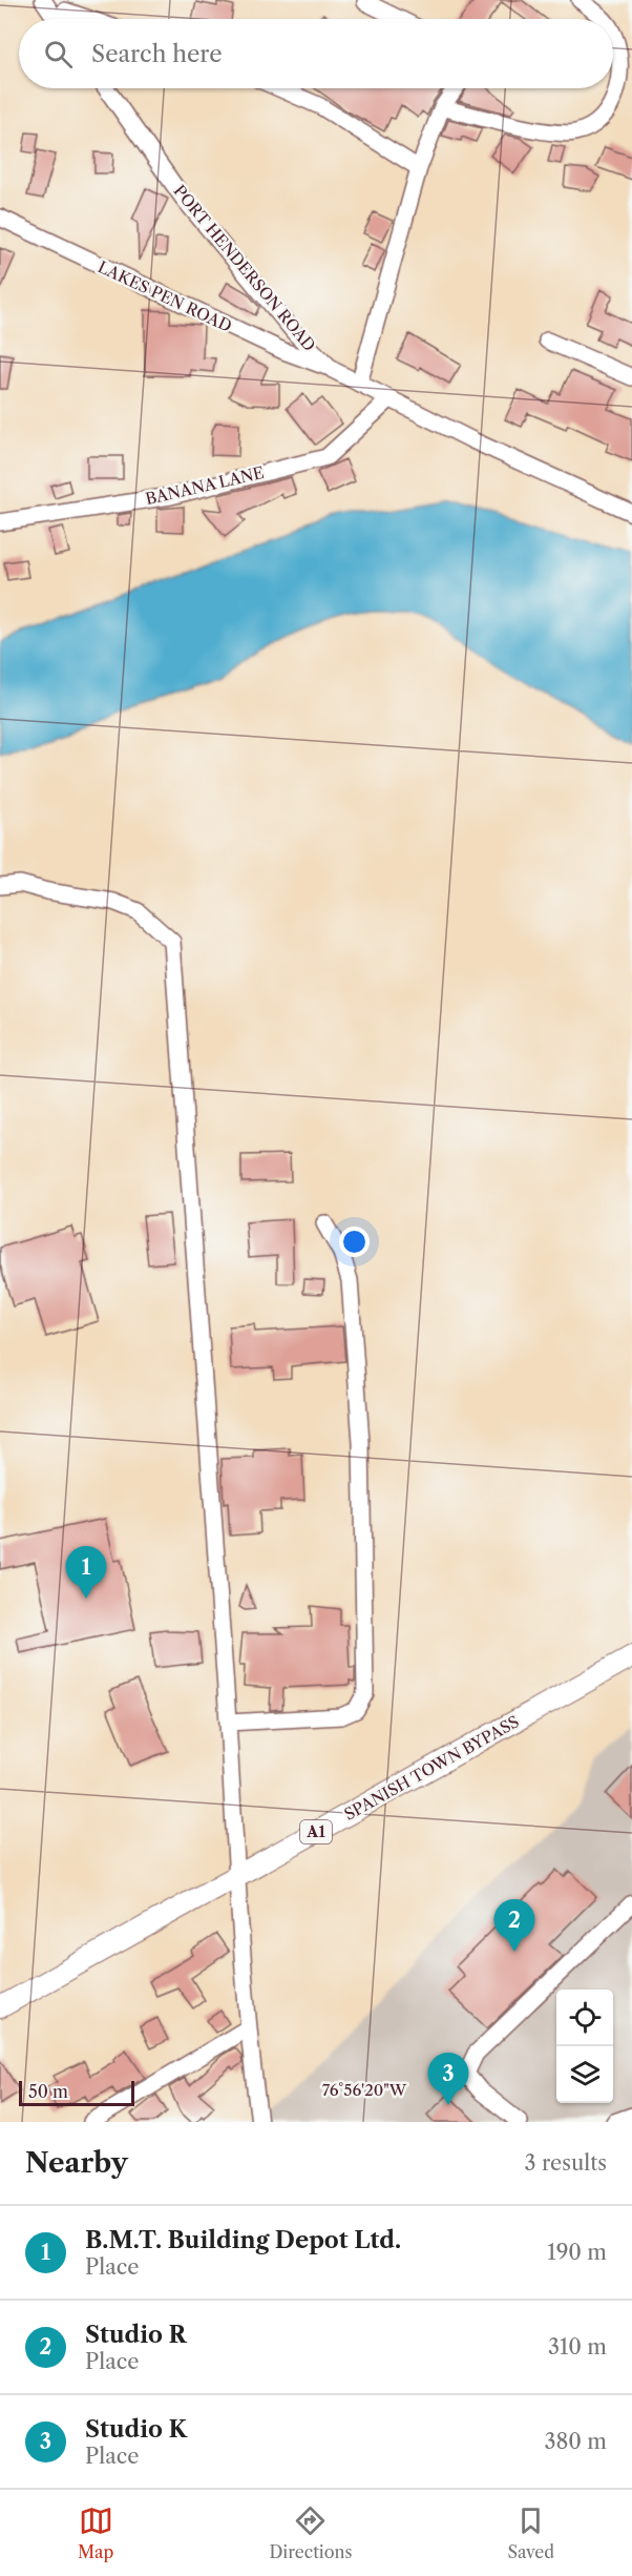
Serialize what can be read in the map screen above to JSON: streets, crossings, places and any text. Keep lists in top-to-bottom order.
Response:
{
  "streets": {
    "main road": ["SPANISH TOWN BYPASS", "A1"],
    "street": ["PORT HENDERSON ROAD", "LAKES PEN ROAD", "BANANA LANE"]
  },
  "crossings": [
    ["PORT HENDERSON ROAD", "LAKES PEN ROAD"],
    ["PORT HENDERSON ROAD", "BANANA LANE"]
  ],
  "scale_bar": "50 m",
  "page": {
    "search": "Search here",
    "pins": ["1", "2", "3"],
    "scale": "50 m",
    "heading": ["Nearby", "3 results"],
    "list": [
      {
        "mark": "1",
        "name": "B.M.T. Building Depot Ltd.",
        "note": "Place",
        "value": "190 m"
      },
      {
        "mark": "2",
        "name": "Studio R",
        "note": "Place",
        "value": "310 m"
      },
      {
        "mark": "3",
        "name": "Studio K",
        "note": "Place",
        "value": "380 m"
      }
    ],
    "nav": ["Map", "Directions", "Saved"]
  },
  "coordinates": ["76°56'20\"W"]
}
